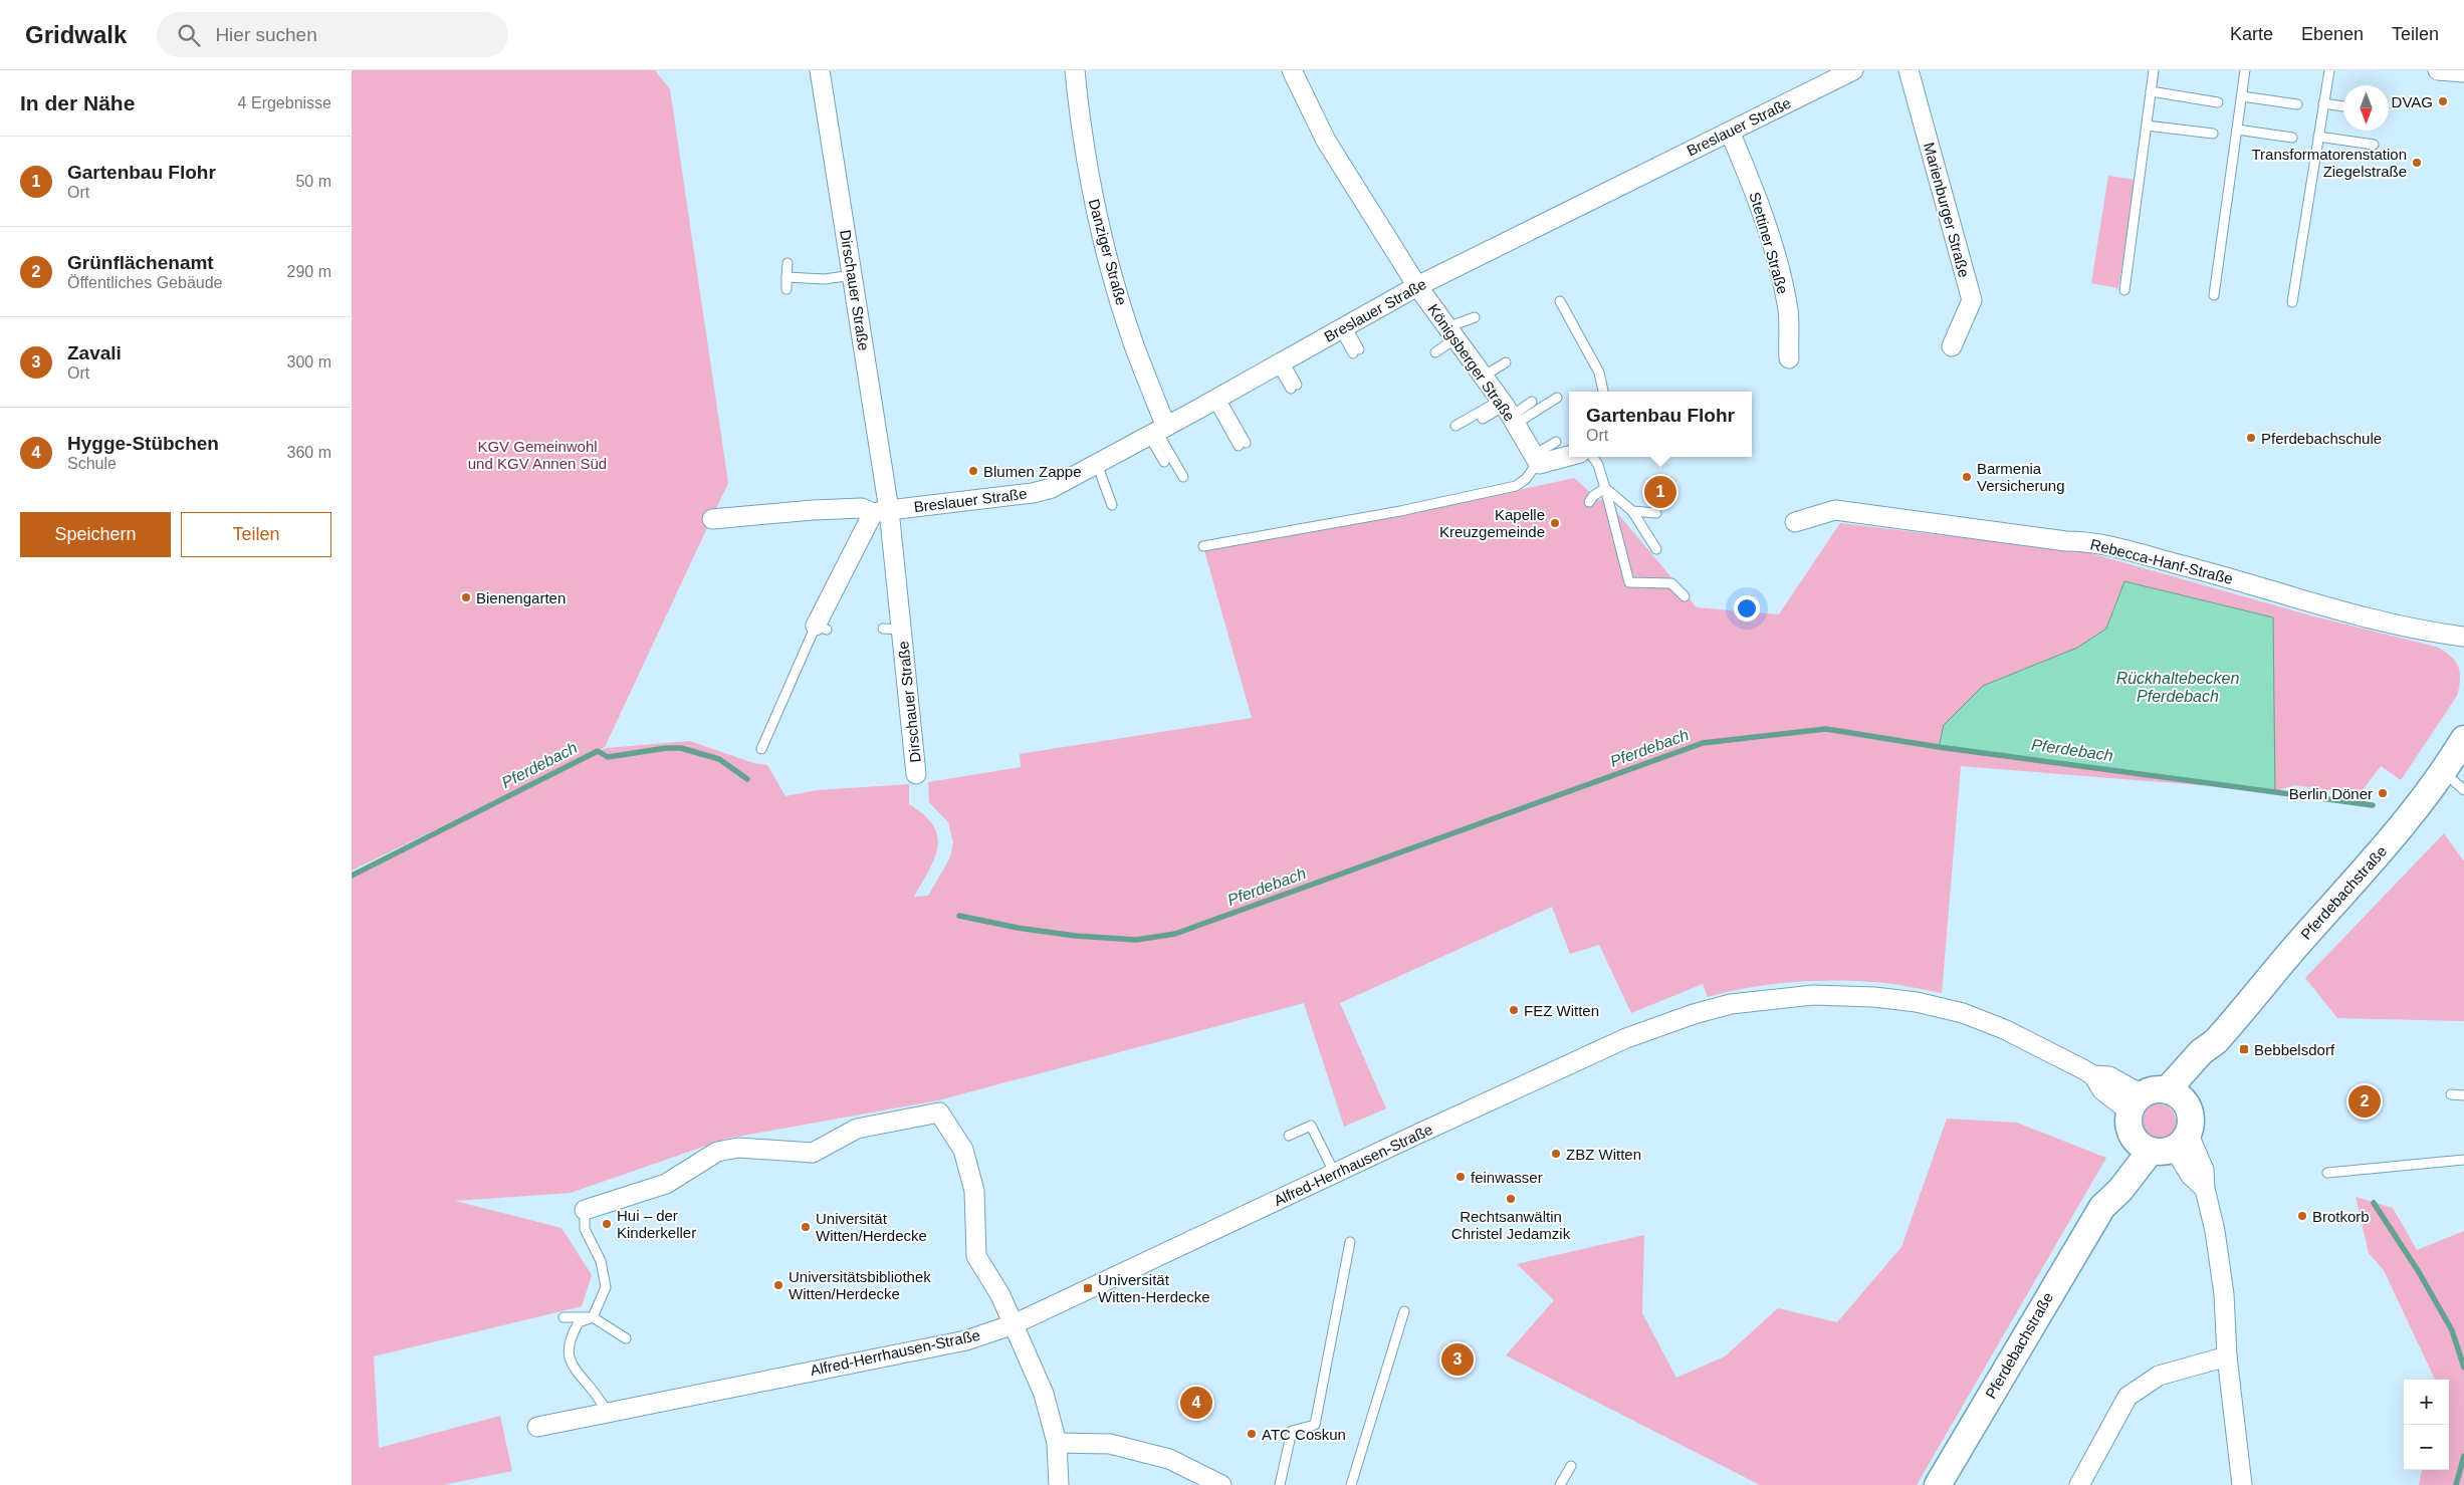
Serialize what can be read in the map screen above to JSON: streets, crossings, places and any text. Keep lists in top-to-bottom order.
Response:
{
  "streets": {
    "main road": ["Pferdebachstraße"],
    "street": [
      "Breslauer Straße",
      "Marienburger Straße",
      "Stettiner Straße",
      "Danziger Straße",
      "Dirschauer Straße",
      "Königsberger Straße",
      "Rebecca-Hanf-Straße",
      "Alfred-Herrhausen-Straße"
    ]
  },
  "crossings": [
    ["Breslauer Straße", "Stettiner Straße"],
    ["Breslauer Straße", "Danziger Straße"],
    ["Breslauer Straße", "Dirschauer Straße"],
    ["Breslauer Straße", "Königsberger Straße"],
    ["Pferdebachstraße", "Alfred-Herrhausen-Straße"]
  ],
  "water": ["Rückhaltebecken Pferdebach", "Pferdebach"],
  "parks": ["KGV Gemeinwohl und KGV Annen Süd"],
  "places": {
    "other": [
      "DVAG",
      "Transformatorenstation Ziegelstraße",
      "Pferdebachschule",
      "Blumen Zappe",
      "Barmenia Versicherung",
      "Kapelle Kreuzgemeinde",
      "Bienengarten",
      "Berlin Döner",
      "FEZ Witten",
      "ZBZ Witten",
      "feinwasser",
      "Rechtsanwältin Christel Jedamzik",
      "Brotkorb",
      "Hui – der Kinderkeller",
      "Universität Witten/Herdecke",
      "Universitätsbibliothek Witten/Herdecke",
      "ATC Coskun"
    ],
    "transit": ["Bebbelsdorf", "Universität Witten-Herdecke"]
  },
  "north": "bottom",
  "page": {
    "header": "Gridwalk",
    "search": "Hier suchen",
    "nav": ["Karte", "Ebenen", "Teilen"],
    "heading": ["In der Nähe", "4 Ergebnisse"],
    "list": [
      {
        "mark": "1",
        "name": "Gartenbau Flohr",
        "note": "Ort",
        "value": "50 m"
      },
      {
        "mark": "2",
        "name": "Grünflächenamt",
        "note": "Öffentliches Gebäude",
        "value": "290 m"
      },
      {
        "mark": "3",
        "name": "Zavali",
        "note": "Ort",
        "value": "300 m"
      },
      {
        "mark": "4",
        "name": "Hygge-Stübchen",
        "note": "Schule",
        "value": "360 m"
      }
    ],
    "popup": ["Gartenbau Flohr", "Ort"],
    "pins": [
      "1",
      "2",
      "3",
      "4"
    ],
    "buttons": ["Speichern", "Teilen"],
    "map_buttons": ["+", "−"]
  }
}
